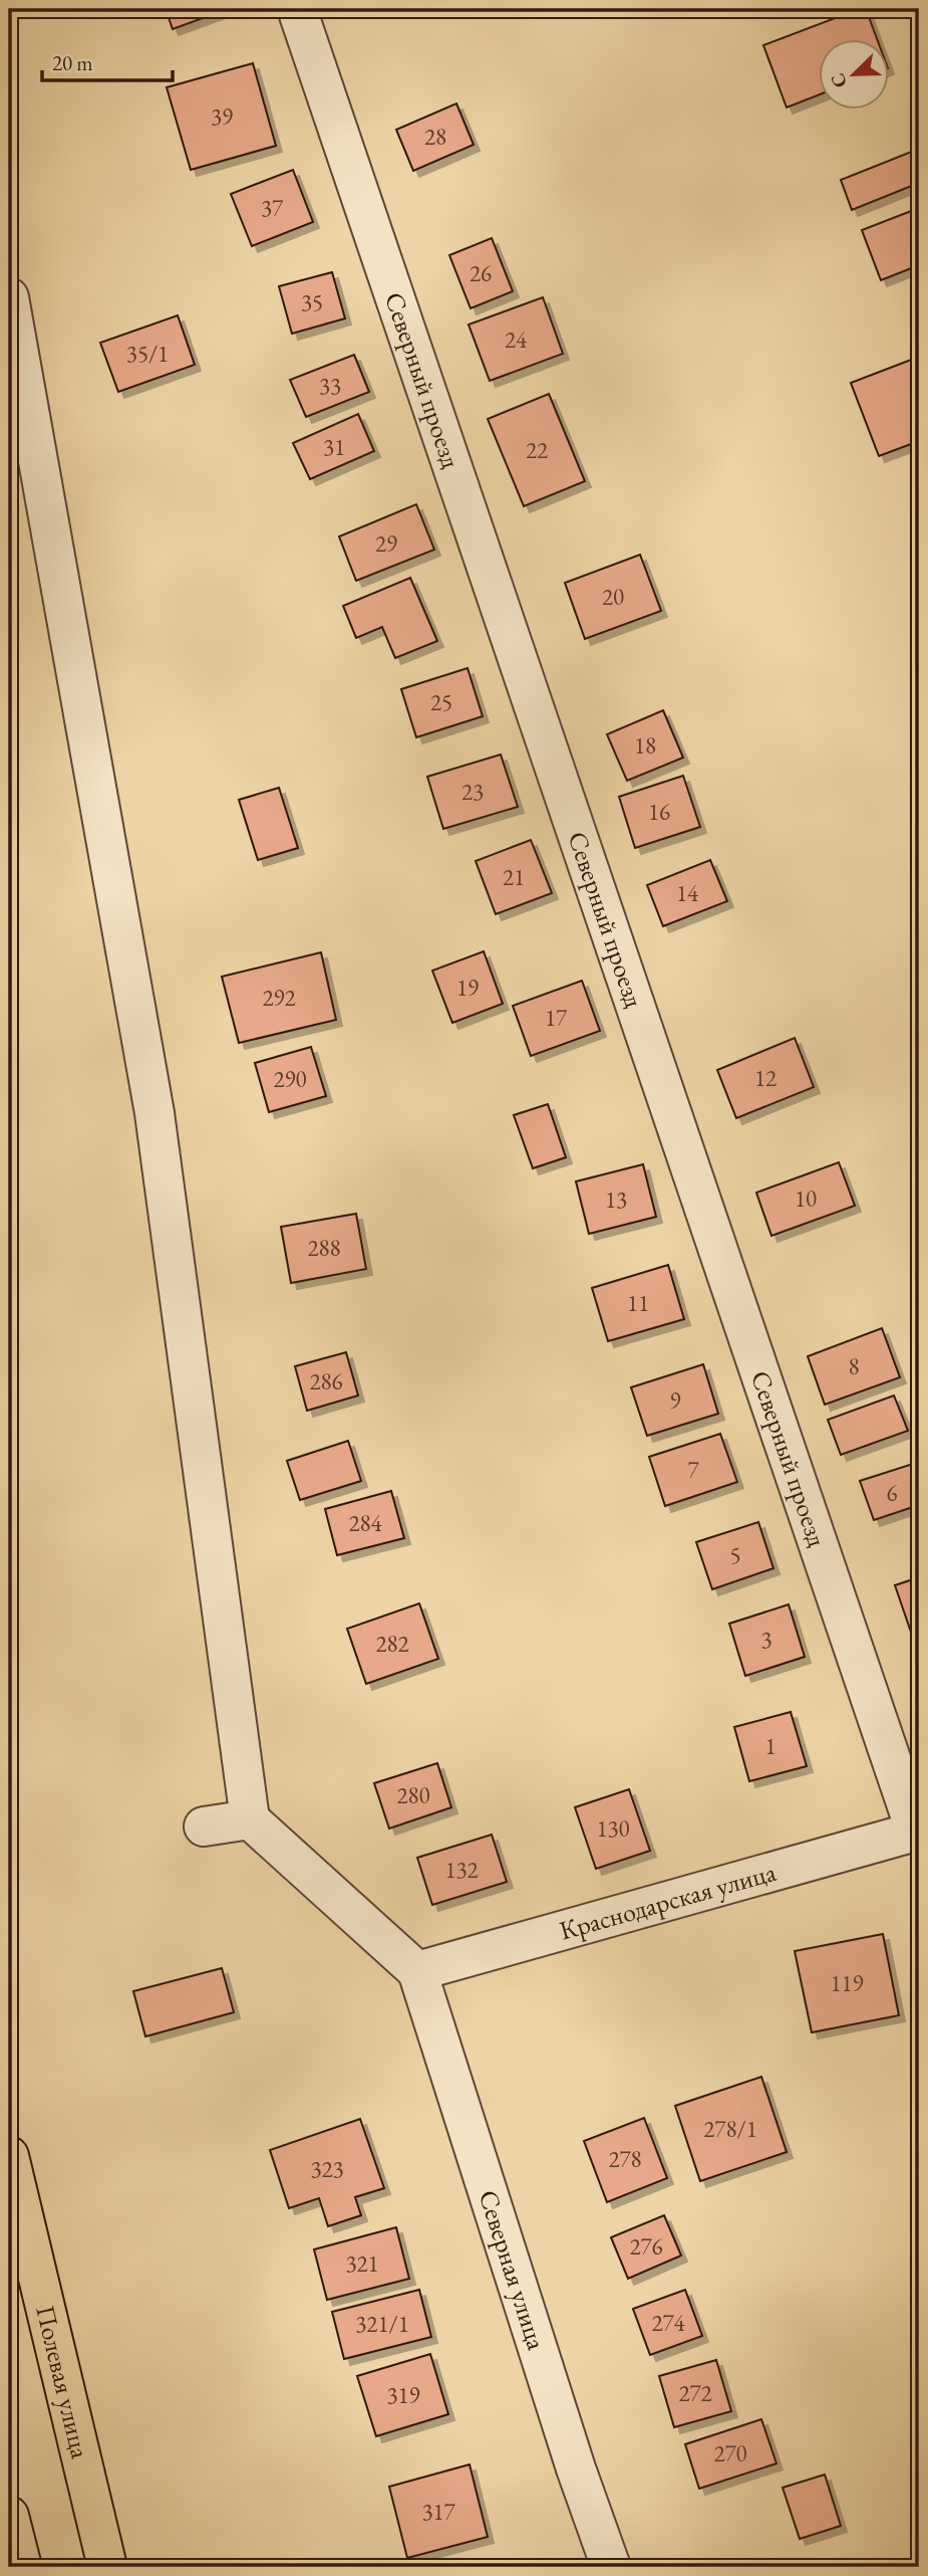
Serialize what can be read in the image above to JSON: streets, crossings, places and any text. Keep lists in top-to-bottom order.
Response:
{
  "streets": {
    "highway": ["Полевая улица"],
    "street": ["Северный проезд", "Краснодарская улица", "Северная улица"]
  },
  "crossings": [
    ["Северный проезд", "Краснодарская улица"],
    ["Краснодарская улица", "Северная улица"]
  ],
  "house_numbers": [
    "39",
    "28",
    "37",
    "26",
    "35",
    "24",
    "35/1",
    "33",
    "31",
    "22",
    "29",
    "20",
    "25",
    "18",
    "23",
    "16",
    "21",
    "14",
    "19",
    "292",
    "17",
    "12",
    "290",
    "10",
    "13",
    "288",
    "11",
    "8",
    "286",
    "9",
    "7",
    "6",
    "284",
    "5",
    "3",
    "282",
    "1",
    "280",
    "130",
    "132",
    "119",
    "278/1",
    "278",
    "323",
    "276",
    "321",
    "274",
    "321/1",
    "272",
    "319",
    "270",
    "317"
  ],
  "scale_bar": "20 m",
  "north": "bottom left"
}
